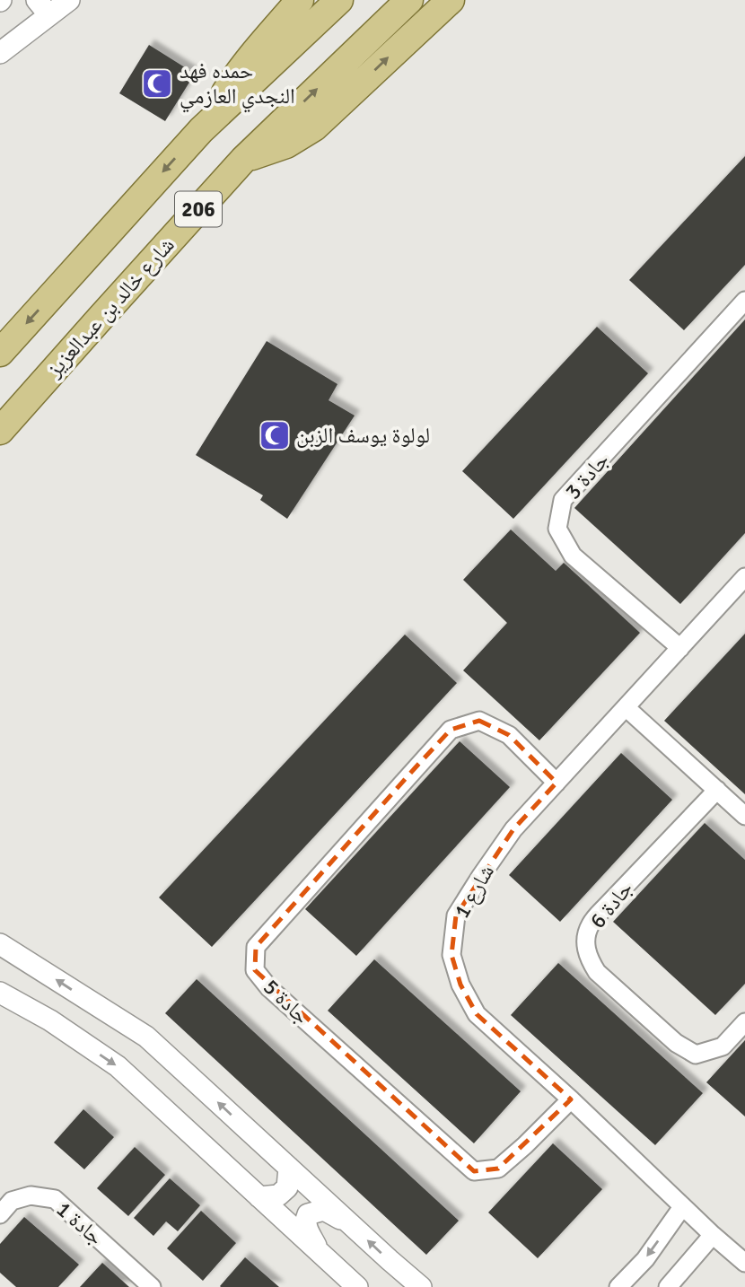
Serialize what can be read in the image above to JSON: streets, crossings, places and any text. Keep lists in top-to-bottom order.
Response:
{
  "streets": {
    "main road": ["206", "شارع خالد بن عبدالعزيز"],
    "street": [
      "جادة 3",
      "شارع 1",
      "جادة 6",
      "جادة 5",
      "جادة 1"
    ]
  },
  "crossings": [
    ["جادة 3", "شارع 1"],
    ["شارع 1", "جادة 5"]
  ],
  "places": {
    "mosque": ["حمده فهد النجدي العازمي", "لولوة يوسف الزبن"]
  }
}
